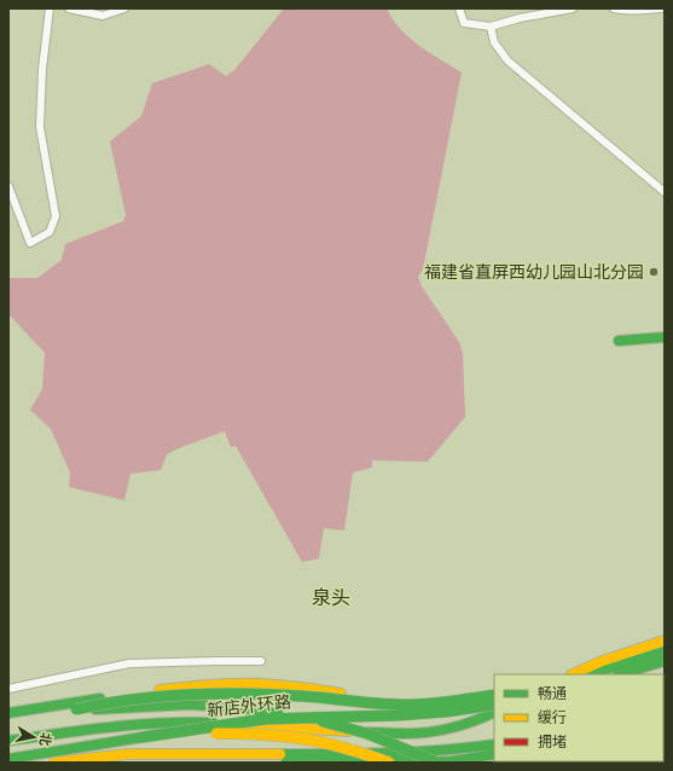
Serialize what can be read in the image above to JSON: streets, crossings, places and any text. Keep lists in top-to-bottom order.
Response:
{
  "streets": {
    "main road": ["新店外环路"]
  },
  "districts": ["泉头"],
  "places": ["福建省直屏西幼儿园山北分园"],
  "legend": ["畅通", "缓行", "拥堵"],
  "north": "right"
}
